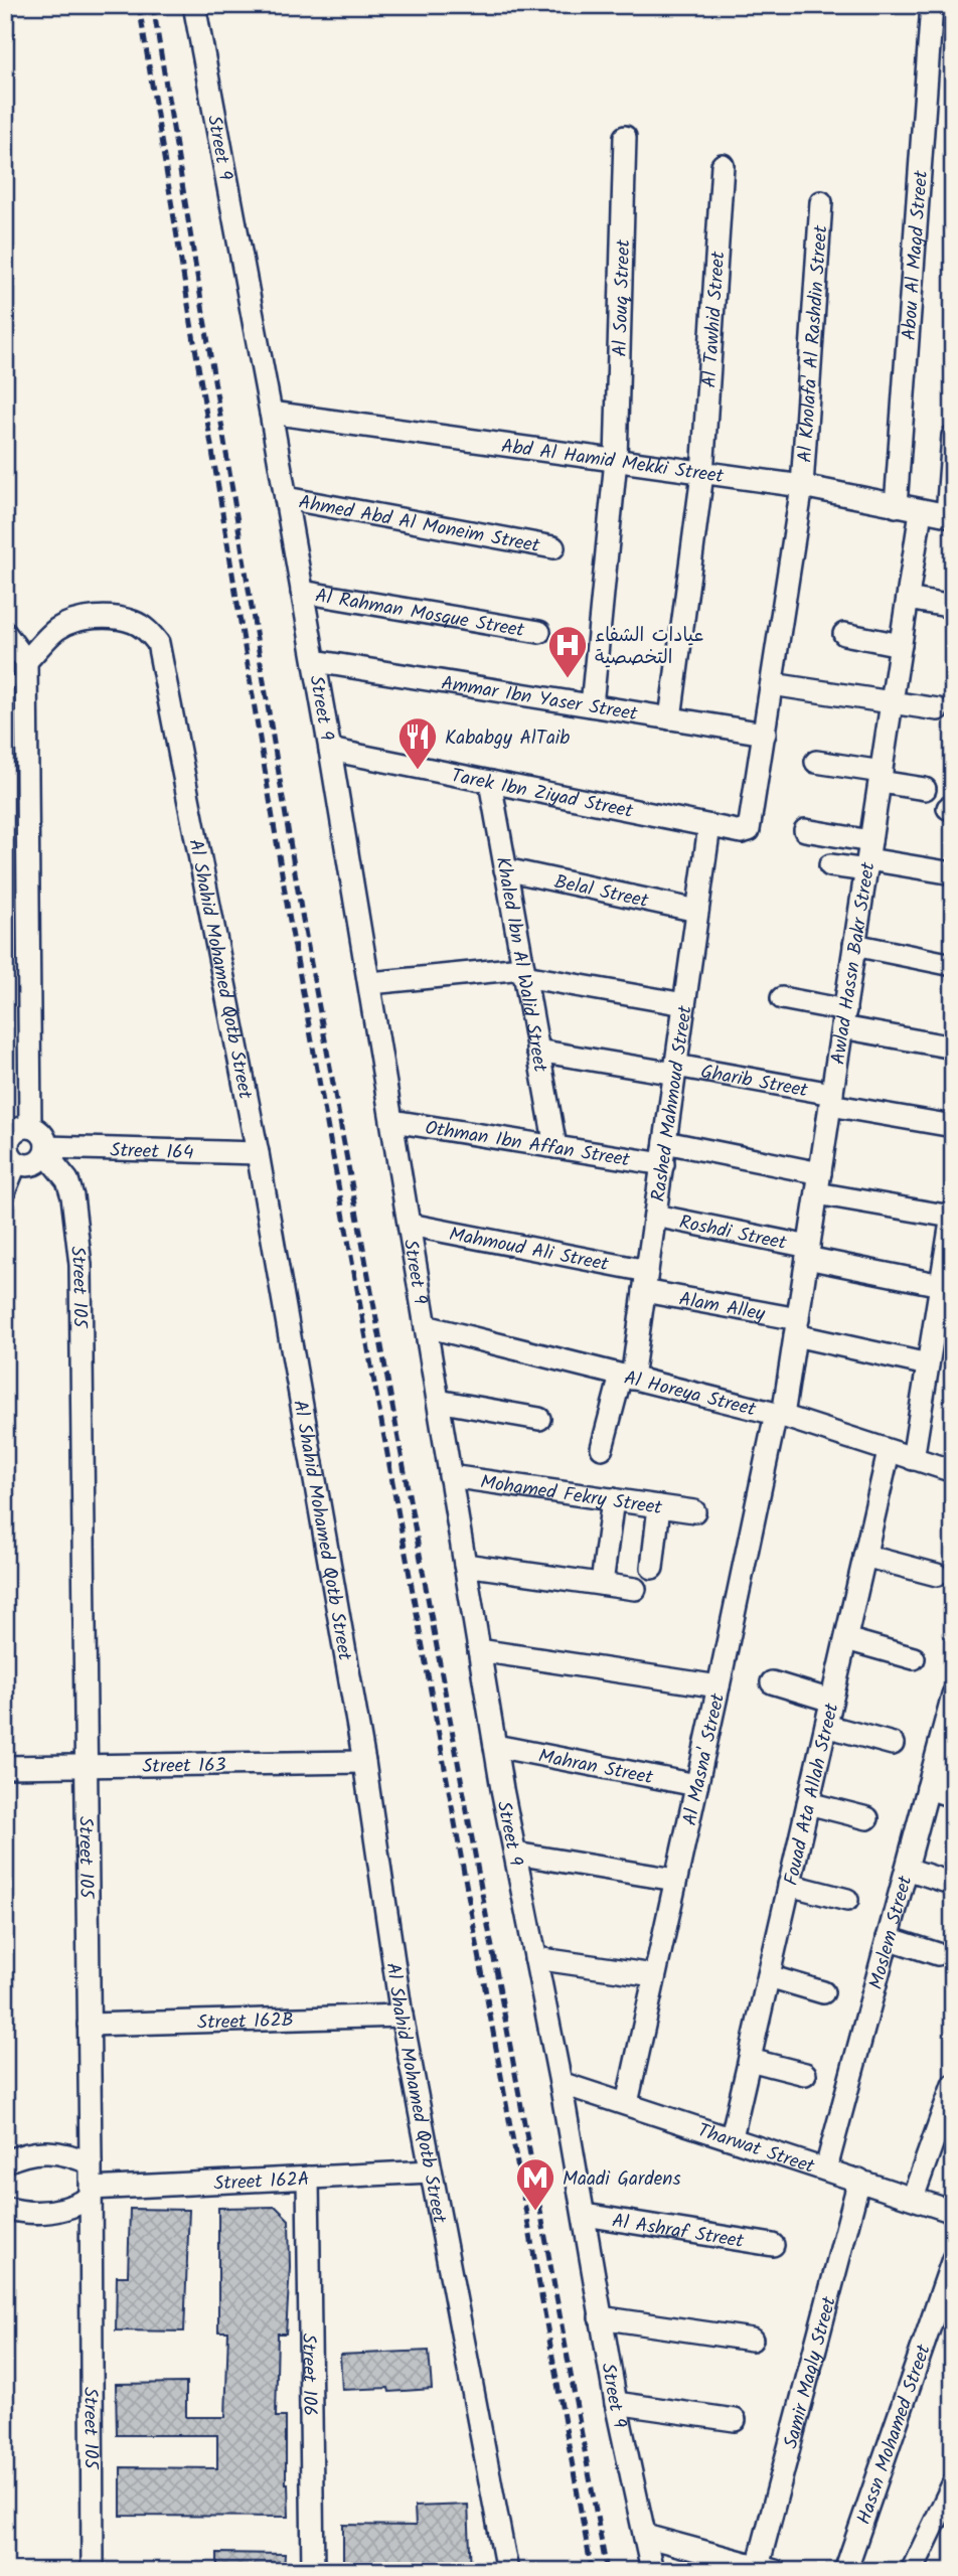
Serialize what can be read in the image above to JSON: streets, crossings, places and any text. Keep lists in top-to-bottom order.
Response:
{
  "streets": {
    "street": [
      "Street 9",
      "Abou Al Magd Street",
      "Al Souq Street",
      "Al Tawhid Street",
      "Al Kholafa' Al Rashdin Street",
      "Abd Al Hamid Mekki Street",
      "Ahmed Abd Al Moneim Street",
      "Al Rahman Mosque Street",
      "Ammar Ibn Yaser Street",
      "Tarek Ibn Ziyad Street",
      "Belal Street",
      "Awlad Hassn Bakr Street",
      "Khaled Ibn Al Walid Street",
      "Al Shahid Mohamed Qotb Street",
      "Gharib Street",
      "Rashed Mahmoud Street",
      "Othman Ibn Affan Street",
      "Street 164",
      "Roshdi Street",
      "Mahmoud Ali Street",
      "Street 105",
      "Alam Alley",
      "Al Horeya Street",
      "Mohamed Fekry Street",
      "Al Masna' Street",
      "Street 163",
      "Mahran Street",
      "Fouad Ata Allah Street",
      "Moslem Street",
      "Street 162B",
      "Tharwat Street",
      "Street 162A",
      "Al Ashraf Street",
      "Samir Magly Street",
      "Street 106",
      "Hassn Mohamed Street"
    ]
  },
  "crossings": [
    ["Street 9", "Abd Al Hamid Mekki Street"],
    ["Street 9", "Ahmed Abd Al Moneim Street"],
    ["Street 9", "Al Rahman Mosque Street"],
    ["Street 9", "Ammar Ibn Yaser Street"],
    ["Street 9", "Tarek Ibn Ziyad Street"],
    ["Street 9", "Othman Ibn Affan Street"],
    ["Street 9", "Mahmoud Ali Street"],
    ["Street 9", "Al Horeya Street"],
    ["Street 9", "Mohamed Fekry Street"],
    ["Street 9", "Mahran Street"],
    ["Street 9", "Tharwat Street"],
    ["Street 9", "Al Ashraf Street"],
    ["Abou Al Magd Street", "Abd Al Hamid Mekki Street"],
    ["Al Souq Street", "Abd Al Hamid Mekki Street"],
    ["Al Souq Street", "Ammar Ibn Yaser Street"],
    ["Al Tawhid Street", "Abd Al Hamid Mekki Street"],
    ["Al Tawhid Street", "Ammar Ibn Yaser Street"],
    ["Al Kholafa' Al Rashdin Street", "Abd Al Hamid Mekki Street"],
    ["Abd Al Hamid Mekki Street", "Awlad Hassn Bakr Street"],
    ["Ammar Ibn Yaser Street", "Tarek Ibn Ziyad Street"],
    ["Tarek Ibn Ziyad Street", "Khaled Ibn Al Walid Street"],
    ["Tarek Ibn Ziyad Street", "Rashed Mahmoud Street"],
    ["Belal Street", "Khaled Ibn Al Walid Street"],
    ["Belal Street", "Rashed Mahmoud Street"],
    ["Awlad Hassn Bakr Street", "Gharib Street"],
    ["Awlad Hassn Bakr Street", "Roshdi Street"],
    ["Awlad Hassn Bakr Street", "Alam Alley"],
    ["Awlad Hassn Bakr Street", "Al Horeya Street"],
    ["Awlad Hassn Bakr Street", "Al Masna' Street"],
    ["Khaled Ibn Al Walid Street", "Gharib Street"],
    ["Khaled Ibn Al Walid Street", "Othman Ibn Affan Street"],
    ["Al Shahid Mohamed Qotb Street", "Street 164"],
    ["Al Shahid Mohamed Qotb Street", "Street 163"],
    ["Al Shahid Mohamed Qotb Street", "Street 162B"],
    ["Al Shahid Mohamed Qotb Street", "Street 162A"],
    ["Gharib Street", "Rashed Mahmoud Street"],
    ["Rashed Mahmoud Street", "Othman Ibn Affan Street"],
    ["Rashed Mahmoud Street", "Roshdi Street"],
    ["Rashed Mahmoud Street", "Mahmoud Ali Street"],
    ["Rashed Mahmoud Street", "Alam Alley"],
    ["Rashed Mahmoud Street", "Al Horeya Street"],
    ["Street 164", "Street 105"],
    ["Mahmoud Ali Street", "Alam Alley"],
    ["Street 105", "Street 163"],
    ["Street 105", "Street 162B"],
    ["Street 105", "Street 162A"],
    ["Al Horeya Street", "Al Masna' Street"],
    ["Al Horeya Street", "Fouad Ata Allah Street"],
    ["Al Masna' Street", "Mahran Street"],
    ["Al Masna' Street", "Tharwat Street"],
    ["Fouad Ata Allah Street", "Tharwat Street"],
    ["Moslem Street", "Tharwat Street"],
    ["Tharwat Street", "Samir Magly Street"],
    ["Street 162A", "Street 106"]
  ],
  "places": {
    "hospital": ["عيادات الشفاء التخصصية"],
    "restaurant": ["Kababgy AlTaib"],
    "metro station": ["Maadi Gardens"]
  }
}
